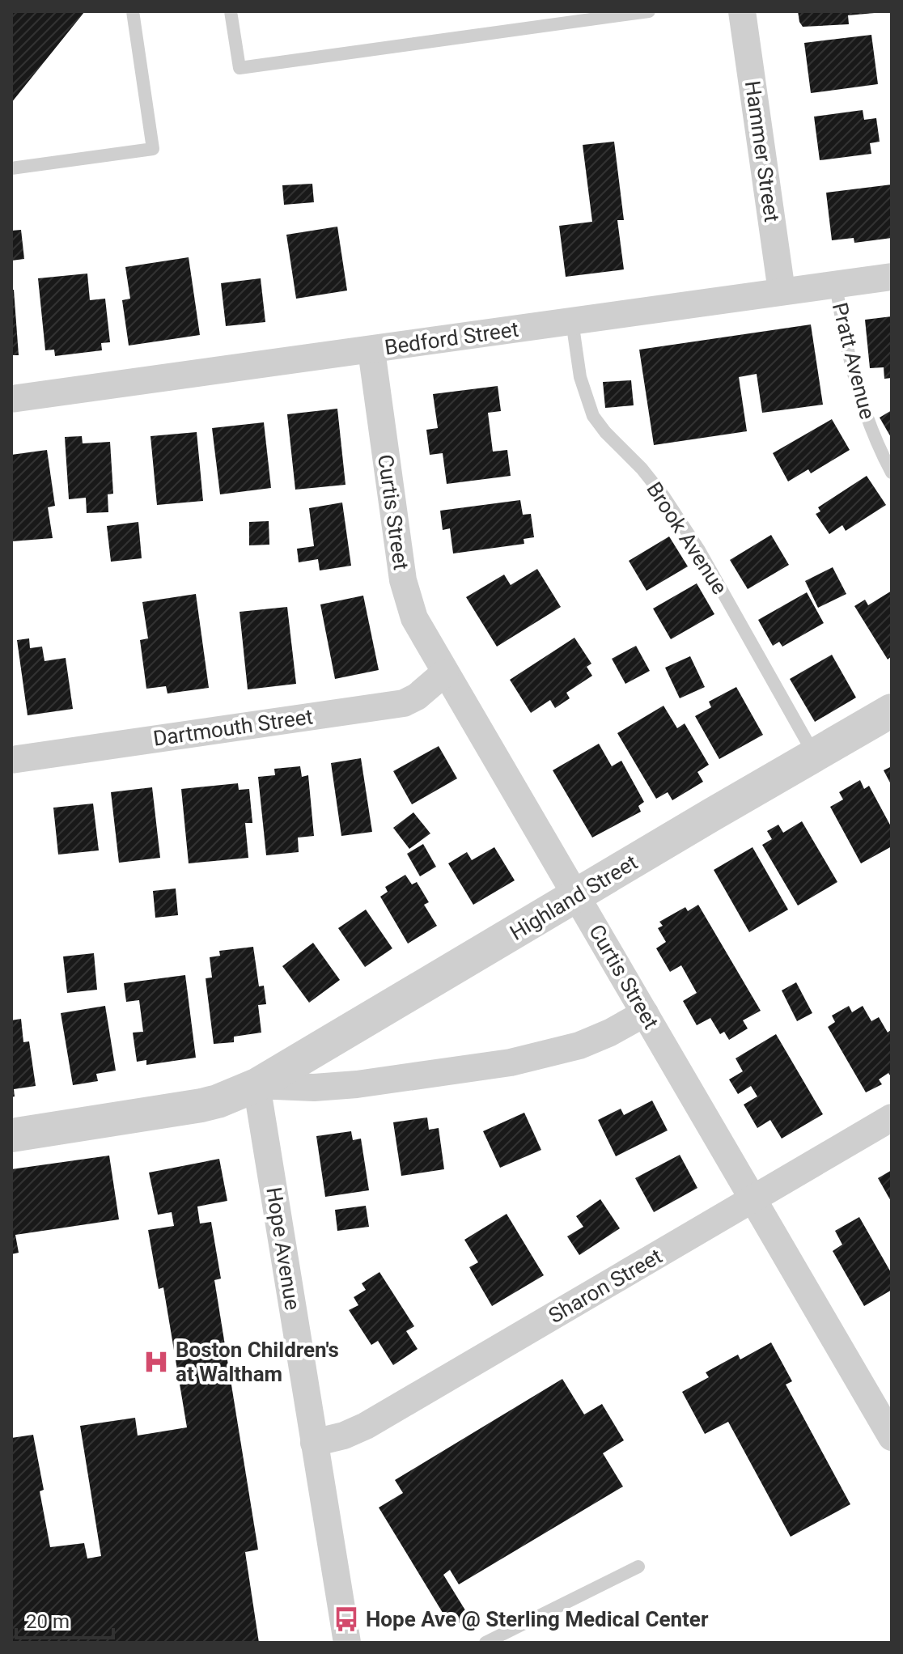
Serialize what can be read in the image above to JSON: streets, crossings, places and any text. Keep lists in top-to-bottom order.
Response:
{
  "streets": {
    "street": [
      "Hammer Street",
      "Bedford Street",
      "Curtis Street",
      "Dartmouth Street",
      "Highland Street",
      "Hope Avenue",
      "Sharon Street"
    ],
    "lane": ["Pratt Avenue", "Brook Avenue"]
  },
  "crossings": [
    ["Hammer Street", "Bedford Street"],
    ["Bedford Street", "Pratt Avenue"],
    ["Bedford Street", "Curtis Street"],
    ["Bedford Street", "Brook Avenue"],
    ["Curtis Street", "Dartmouth Street"],
    ["Curtis Street", "Highland Street"],
    ["Curtis Street", "Sharon Street"],
    ["Brook Avenue", "Highland Street"],
    ["Highland Street", "Hope Avenue"],
    ["Hope Avenue", "Sharon Street"]
  ],
  "places": {
    "hospital": ["Boston Children's at Waltham"],
    "bus stop": ["Hope Ave @ Sterling Medical Center"]
  },
  "scale_bar": "20 m"
}
